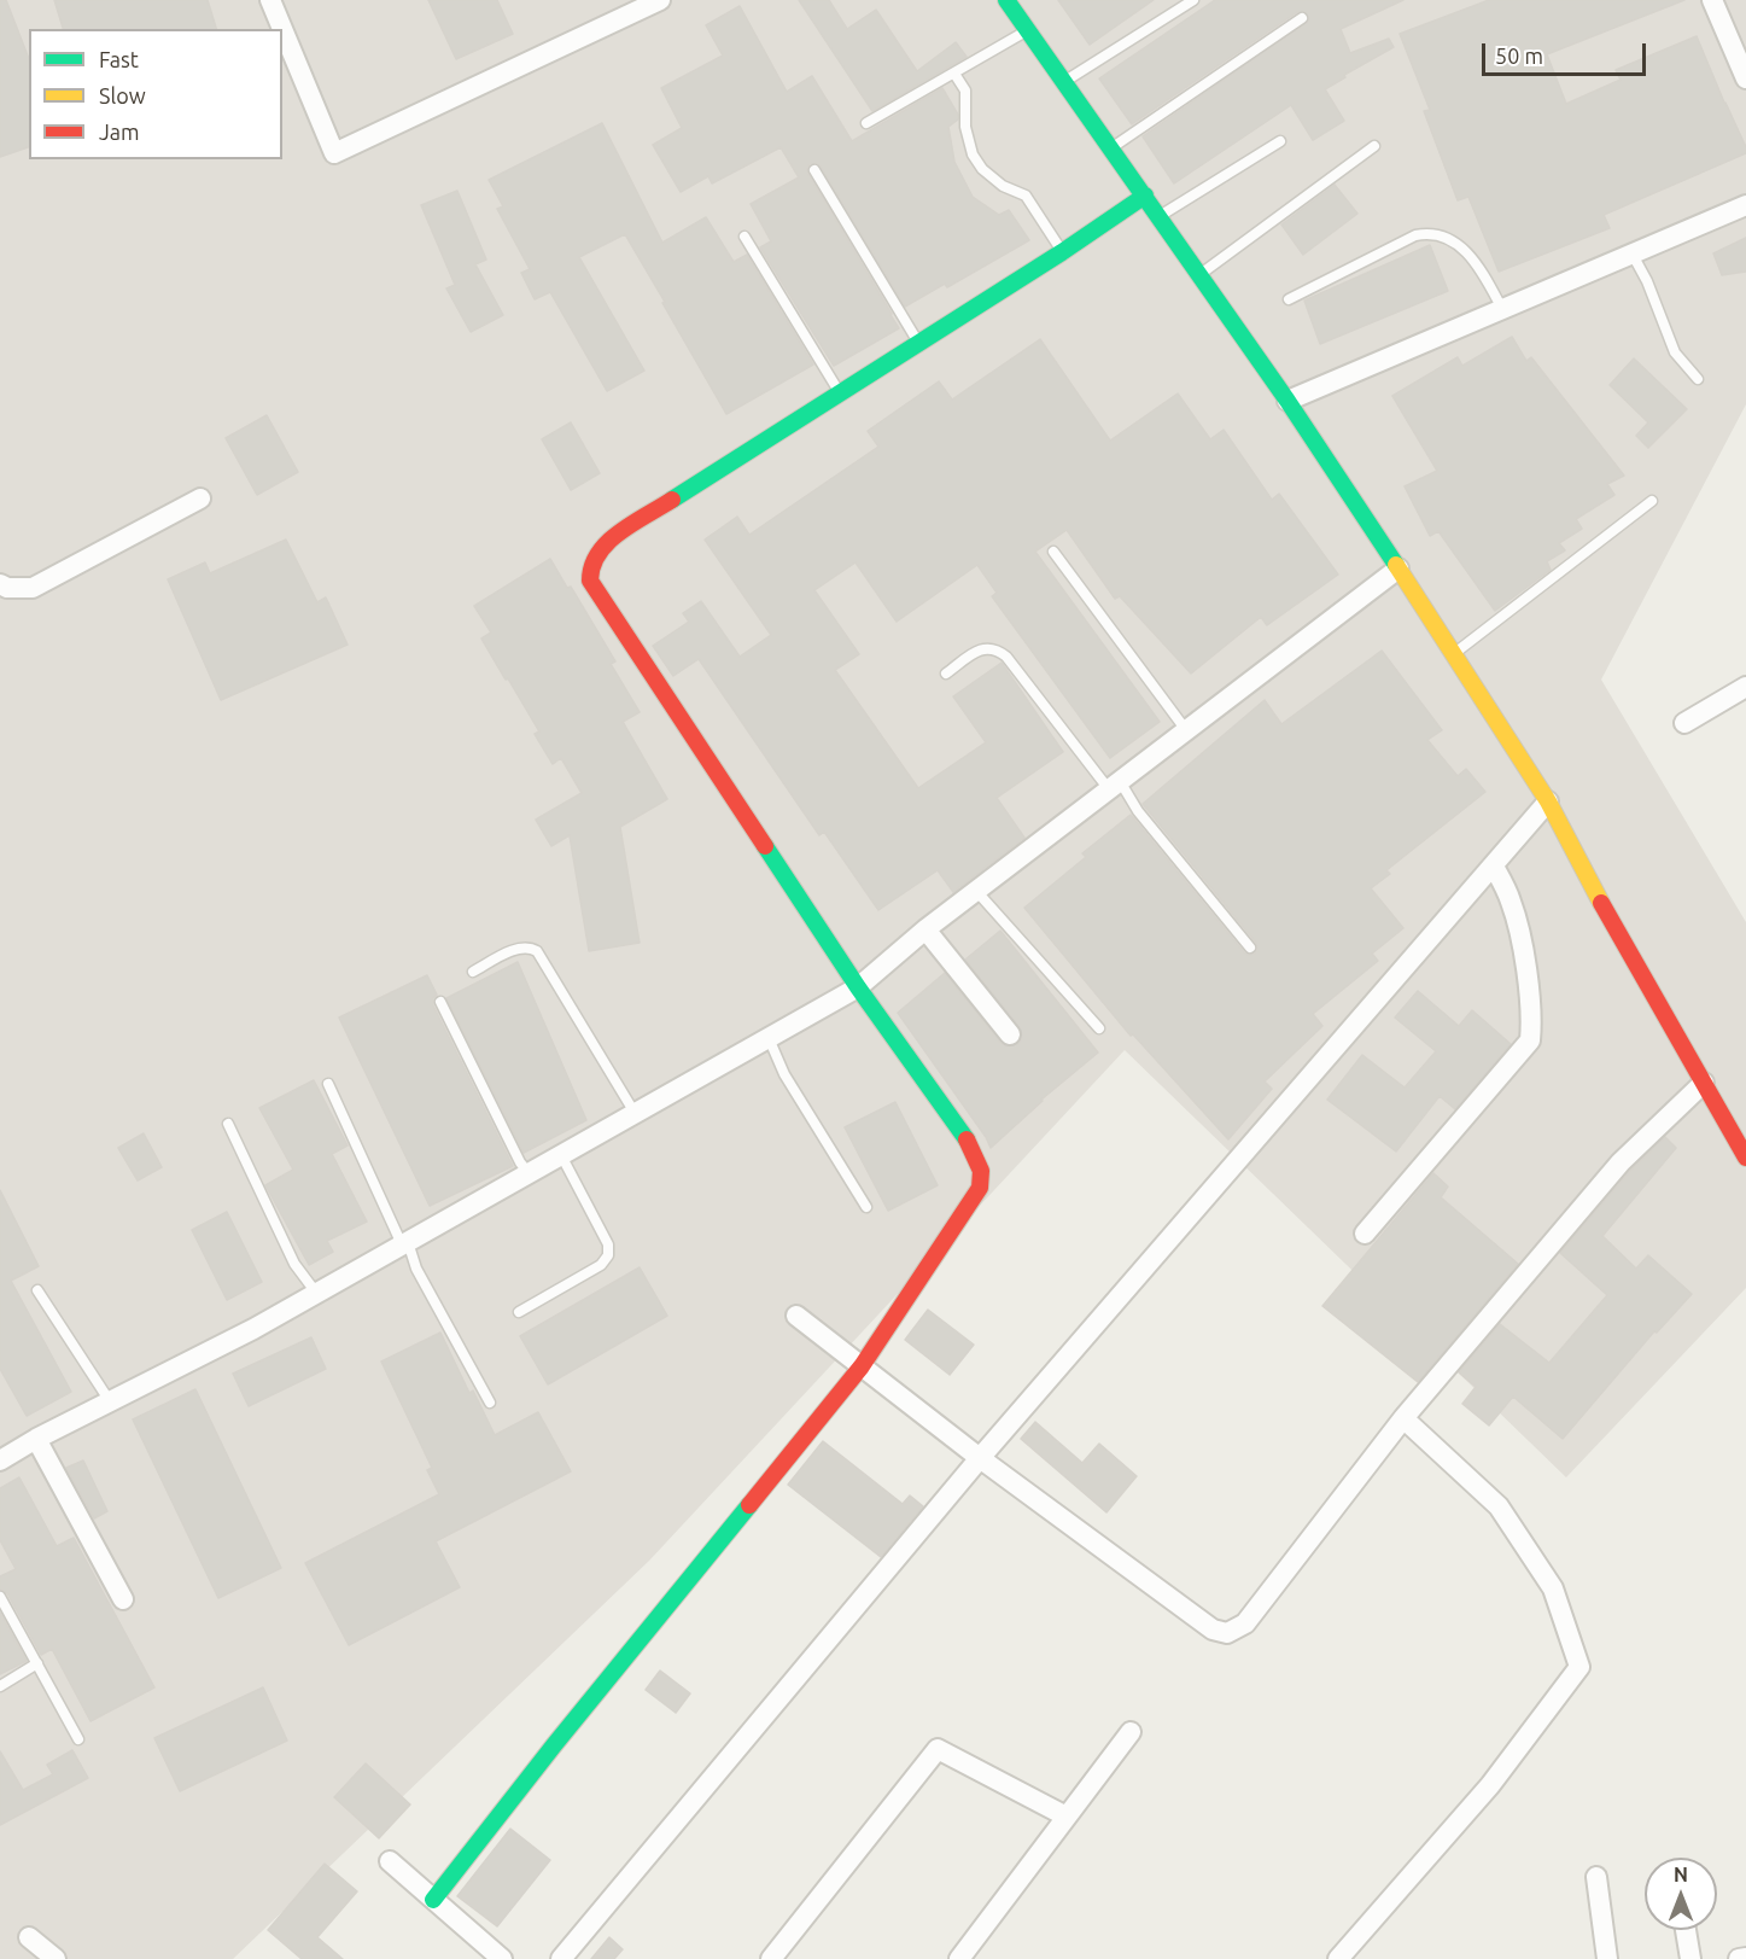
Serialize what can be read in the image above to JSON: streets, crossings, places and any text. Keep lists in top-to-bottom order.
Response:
{
  "legend": ["Fast", "Slow", "Jam"],
  "scale_bar": "50 m",
  "north": "top"
}
